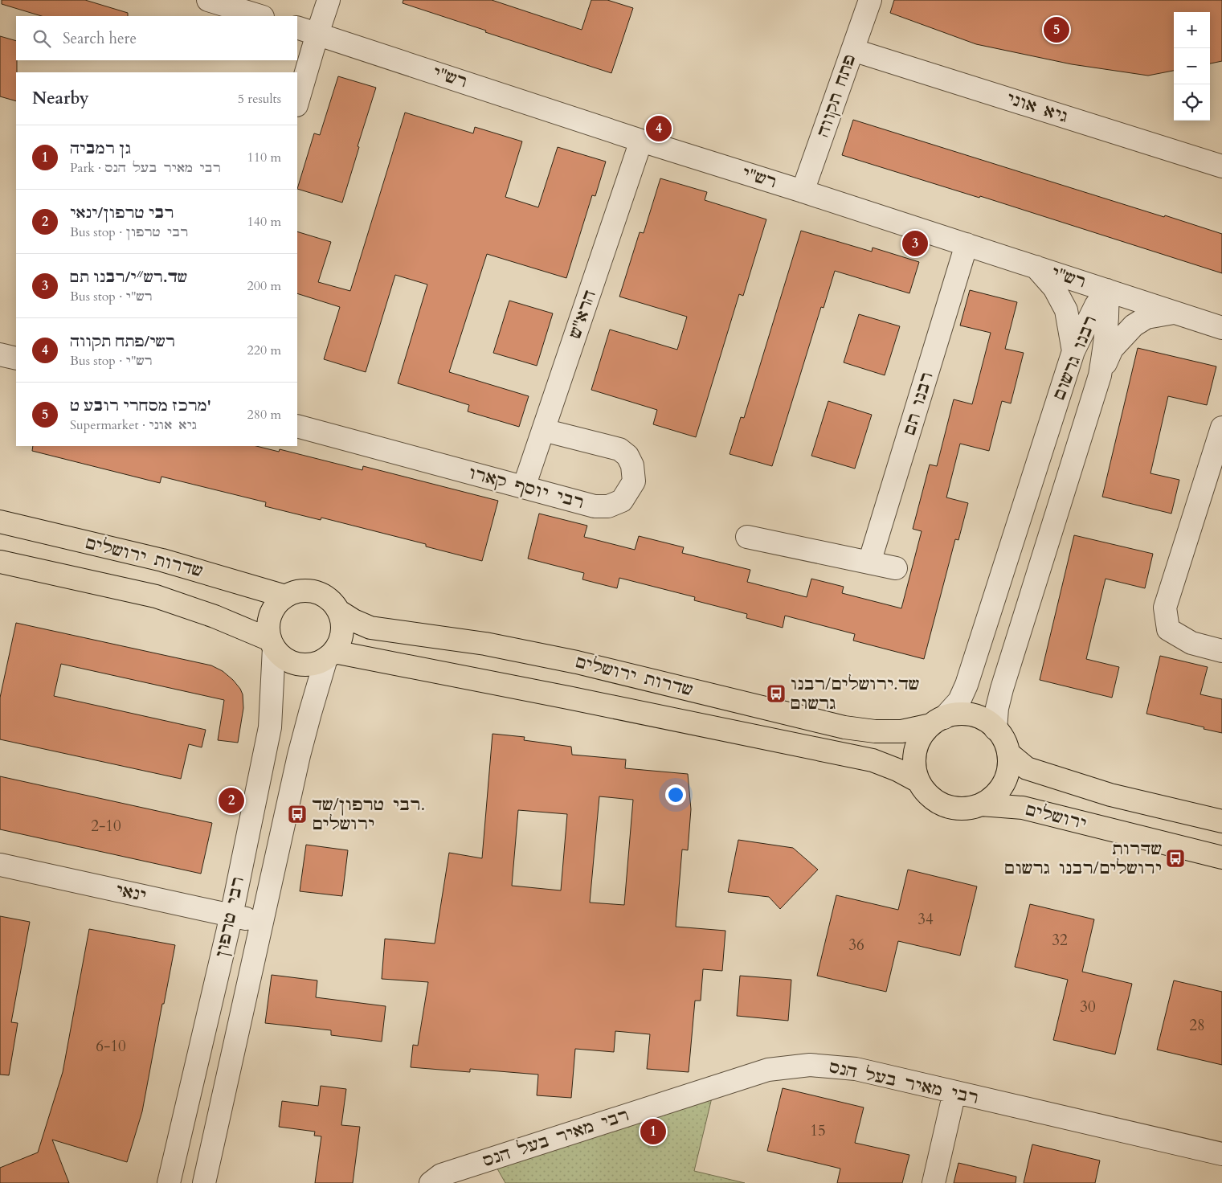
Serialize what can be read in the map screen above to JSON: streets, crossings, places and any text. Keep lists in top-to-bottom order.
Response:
{
  "streets": {
    "main road": ["שדרות ירושלים", "ירושלים"],
    "street": [
      "רש\"י",
      "פתח תקווה",
      "גיא אוני",
      "הרא\"ש",
      "רבנו גרשום",
      "רבנו תם",
      "רבי יוסף קארו",
      "ינאי",
      "רבי טרפון",
      "רבי מאיר בעל הנס"
    ]
  },
  "crossings": [
    ["רש\"י", "פתח תקווה"],
    ["רש\"י", "הרא\"ש"],
    ["רש\"י", "רבנו גרשום"],
    ["רש\"י", "רבנו תם"],
    ["פתח תקווה", "גיא אוני"],
    ["הרא\"ש", "רבי יוסף קארו"],
    ["רבנו גרשום", "שדרות ירושלים"],
    ["רבנו גרשום", "ירושלים"],
    ["שדרות ירושלים", "ירושלים"],
    ["שדרות ירושלים", "רבי טרפון"],
    ["ינאי", "רבי טרפון"]
  ],
  "places": {
    "bus stop": ["שד.ירושלים/רבנו גרשום", "רבי טרפון/שד. ירושלים", "שדרות ירושלים/רבנו גרשום"]
  },
  "house_numbers": [
    "2-10",
    "34",
    "32",
    "36",
    "30",
    "28",
    "6-10",
    "15"
  ],
  "page": {
    "map_buttons": ["+", "−"],
    "pins": [
      "5",
      "4",
      "3",
      "2",
      "1"
    ],
    "search": "Search here",
    "heading": ["Nearby", "5 results"],
    "list": [
      {
        "mark": "1",
        "name": "גן רמביה",
        "note": "Park · רבי מאיר בעל הנס",
        "value": "110 m"
      },
      {
        "mark": "2",
        "name": "רבי טרפון/ינאי",
        "note": "Bus stop · רבי טרפון",
        "value": "140 m"
      },
      {
        "mark": "3",
        "name": "שד.רש״י/רבנו תם",
        "note": "Bus stop · רש\"י",
        "value": "200 m"
      },
      {
        "mark": "4",
        "name": "רשי/פתח תקווה",
        "note": "Bus stop · רש\"י",
        "value": "220 m"
      },
      {
        "mark": "5",
        "name": "מרכז מסחרי רובע ט'",
        "note": "Supermarket · גיא אוני",
        "value": "280 m"
      }
    ]
  }
}
